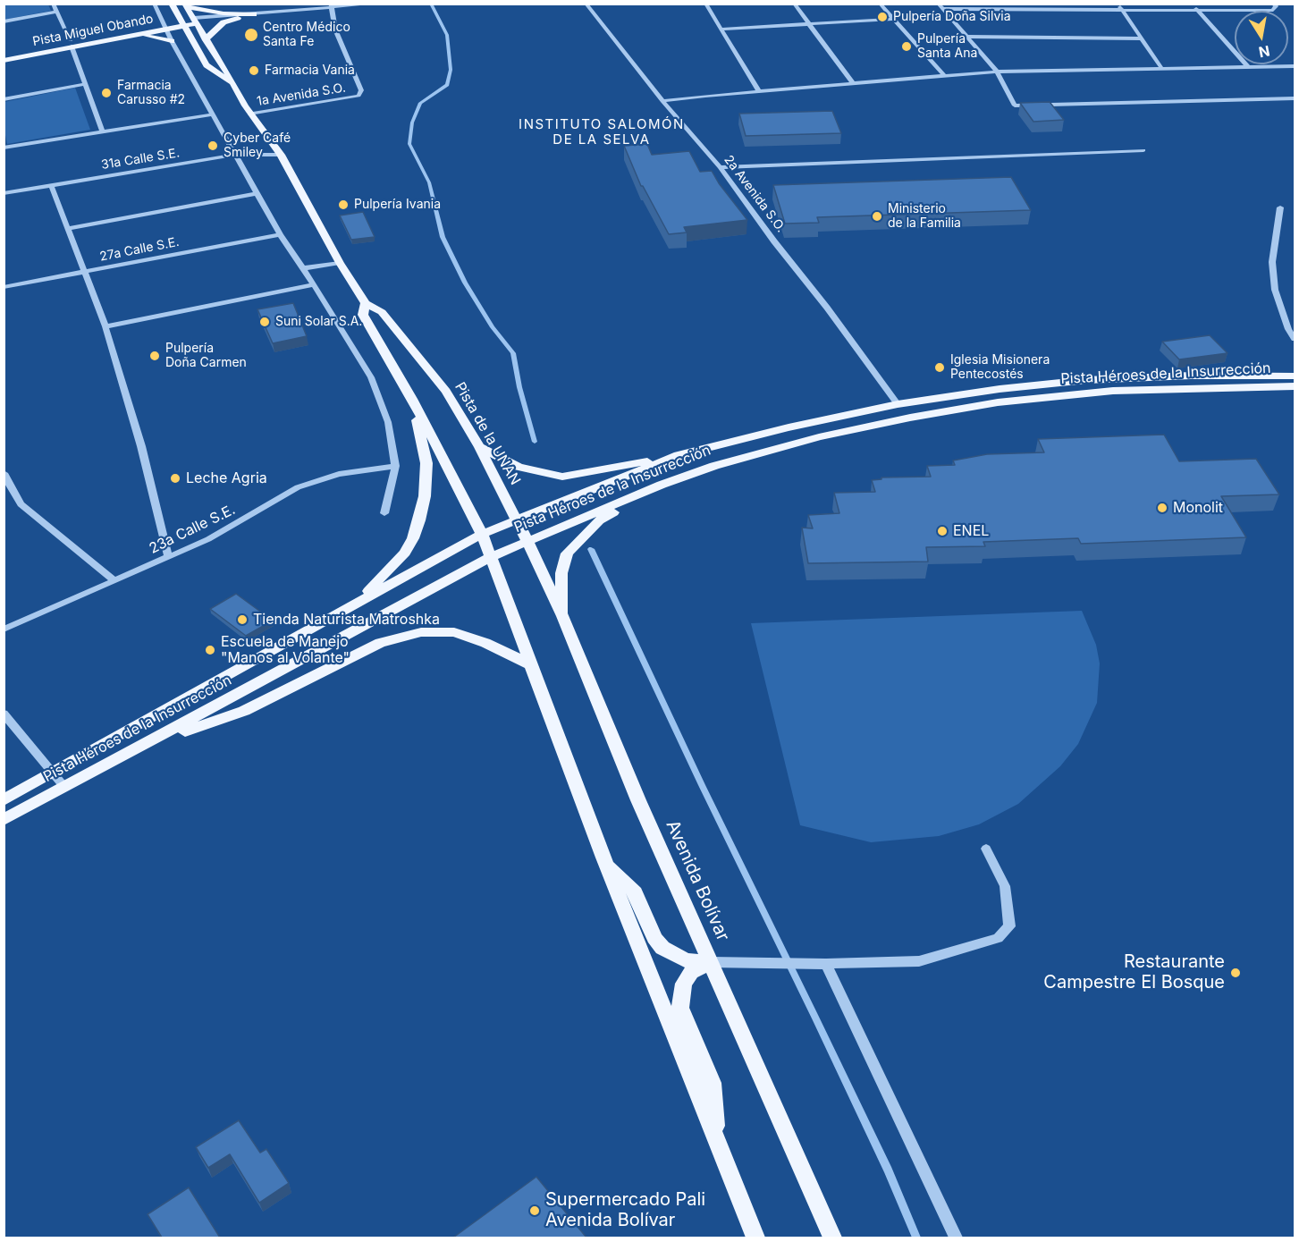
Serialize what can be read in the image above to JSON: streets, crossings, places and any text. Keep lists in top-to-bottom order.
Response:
{
  "streets": {
    "main road": [
      "Pista Miguel Obando",
      "Pista Héroes de la Insurrección",
      "Pista de la UNAN",
      "Avenida Bolívar"
    ],
    "street": [
      "1a Avenida S.O.",
      "31a Calle S.E.",
      "2a Avenida S.O.",
      "27a Calle S.E.",
      "23a Calle S.E."
    ]
  },
  "crossings": [
    ["Pista Miguel Obando", "1a Avenida S.O."],
    ["Pista Miguel Obando", "Pista de la UNAN"],
    ["1a Avenida S.O.", "Pista de la UNAN"],
    ["31a Calle S.E.", "Pista de la UNAN"],
    ["2a Avenida S.O.", "Pista Héroes de la Insurrección"],
    ["Pista Héroes de la Insurrección", "Pista de la UNAN"],
    ["Pista Héroes de la Insurrección", "Avenida Bolívar"],
    ["Pista de la UNAN", "Avenida Bolívar"]
  ],
  "districts": ["INSTITUTO SALOMÓN DE LA SELVA"],
  "places": [
    "Pulpería Doña Silvia",
    "Centro Médico Santa Fe",
    "Pulpería Santa Ana",
    "Farmacia Vania",
    "Farmacia Carusso #2",
    "Cyber Café Smiley",
    "Pulpería Ivania",
    "Ministerio de la Familia",
    "Suni Solar S.A.",
    "Pulpería Doña Carmen",
    "Iglesia Misionera Pentecostés",
    "Leche Agria",
    "Monolit",
    "ENEL",
    "Tienda Naturista Matroshka",
    "Escuela de Manejo \"Manos al Volante\"",
    "Restaurante Campestre El Bosque",
    "Supermercado Pali Avenida Bolívar"
  ],
  "north": "bottom"
}
